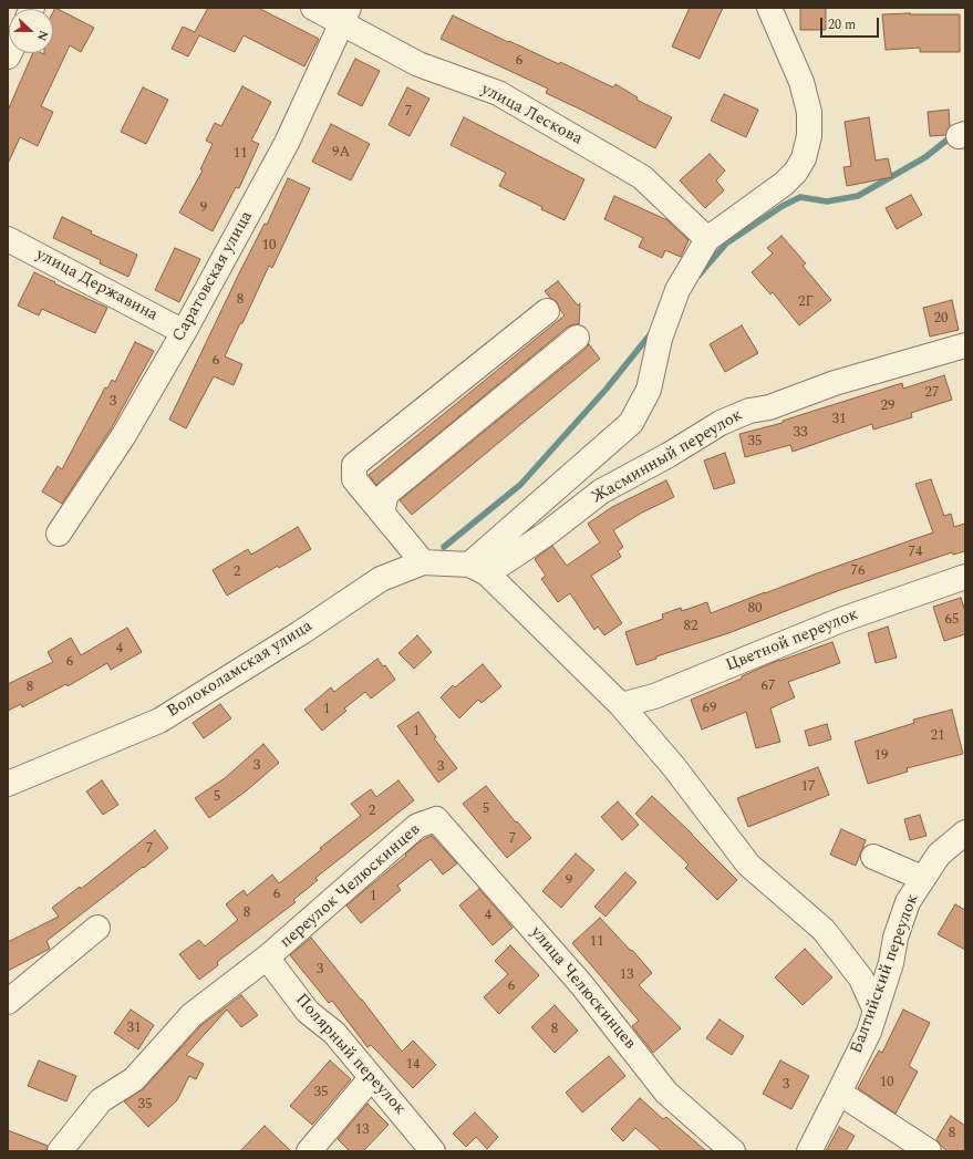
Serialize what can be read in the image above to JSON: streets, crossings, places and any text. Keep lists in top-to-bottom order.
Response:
{
  "streets": {
    "street": [
      "улица Лескова",
      "Саратовская улица",
      "улица Державина",
      "Жасминный переулок",
      "Цветной переулок",
      "Волоколамская улица",
      "переулок Челюскинцев",
      "Балтийский переулок",
      "улица Челюскинцев",
      "Полярный переулок"
    ]
  },
  "crossings": [
    ["улица Лескова", "Саратовская улица"],
    ["Саратовская улица", "улица Державина"],
    ["Жасминный переулок", "Волоколамская улица"],
    ["переулок Челюскинцев", "улица Челюскинцев"],
    ["переулок Челюскинцев", "Полярный переулок"]
  ],
  "house_numbers": [
    "6",
    "7",
    "9А",
    "11",
    "9",
    "10",
    "8",
    "2Г",
    "20",
    "6",
    "27",
    "3",
    "29",
    "31",
    "33",
    "35",
    "74",
    "76",
    "2",
    "80",
    "65",
    "82",
    "4",
    "6",
    "67",
    "8",
    "69",
    "1",
    "1",
    "21",
    "19",
    "3",
    "3",
    "17",
    "5",
    "5",
    "2",
    "7",
    "7",
    "9",
    "6",
    "1",
    "8",
    "4",
    "11",
    "3",
    "13",
    "6",
    "31",
    "8",
    "14",
    "10",
    "3",
    "35",
    "35",
    "13",
    "8"
  ],
  "scale_bar": "20 m",
  "north": "right"
}
